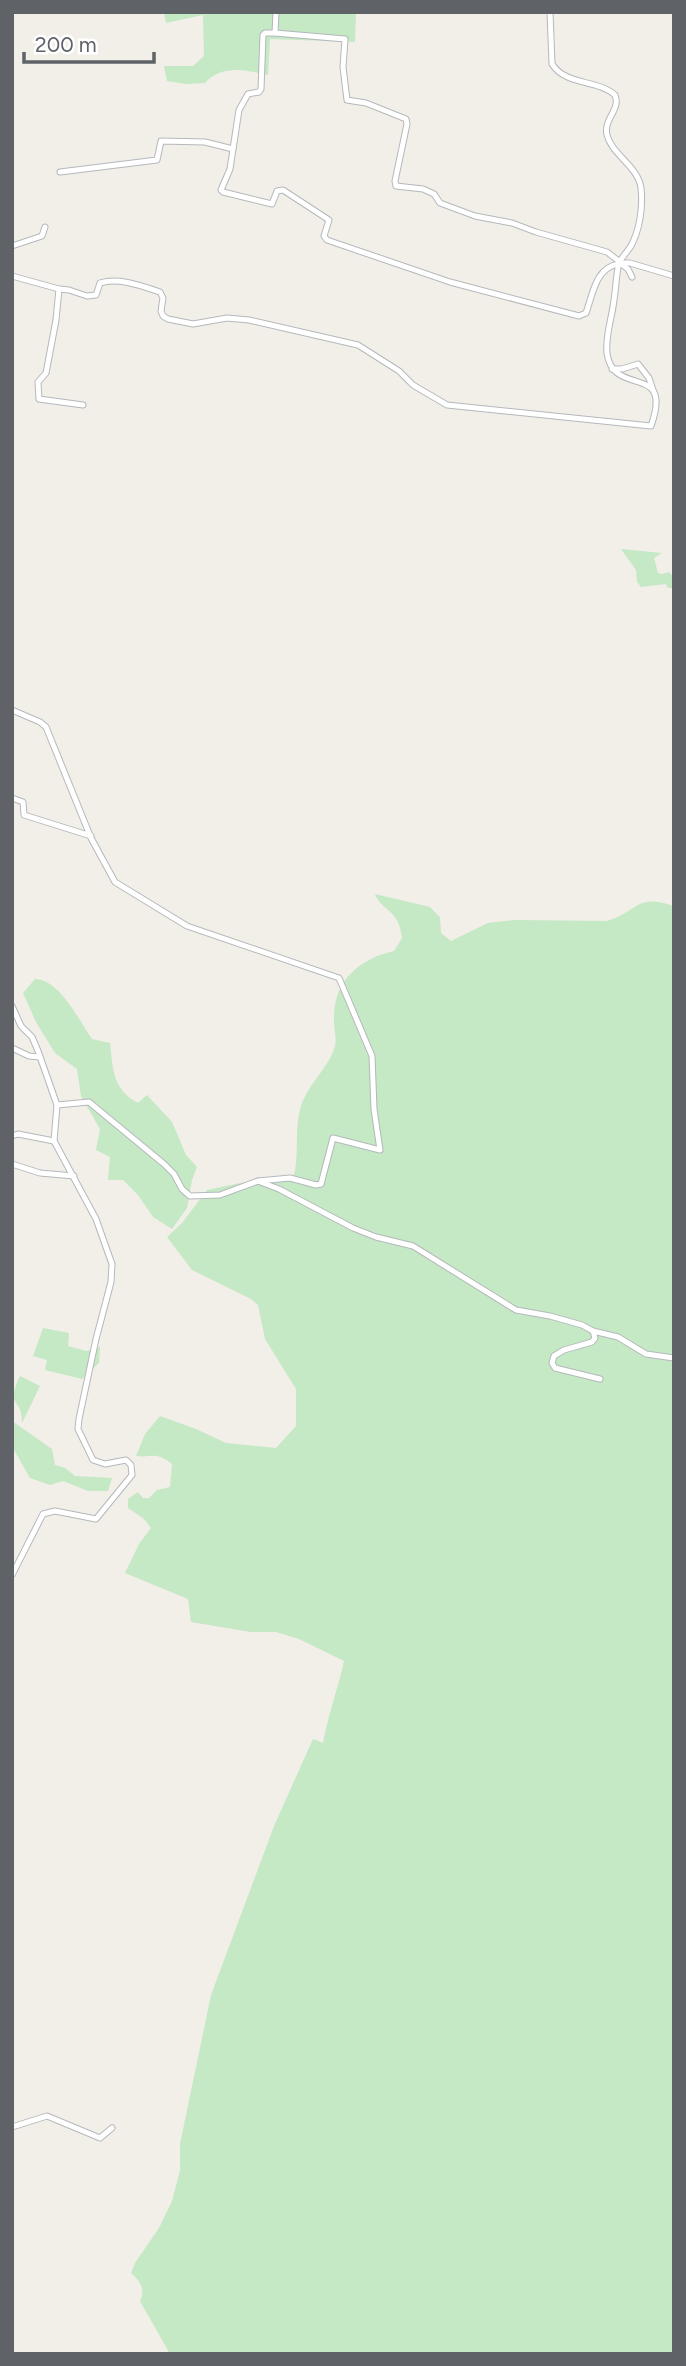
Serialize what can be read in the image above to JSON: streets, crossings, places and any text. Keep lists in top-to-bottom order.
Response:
{
  "scale_bar": "200 m"
}
